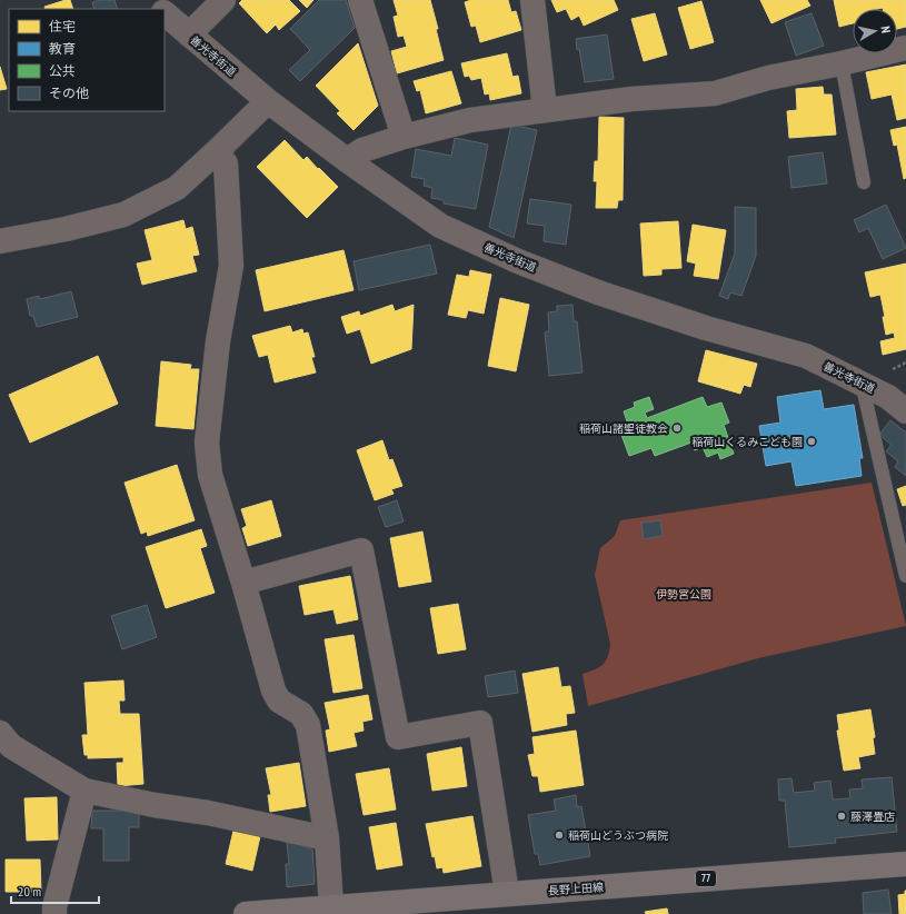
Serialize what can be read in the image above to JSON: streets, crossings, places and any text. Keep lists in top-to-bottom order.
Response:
{
  "streets": {
    "main road": ["77", "長野上田線"],
    "street": ["善光寺街道"]
  },
  "parks": ["伊勢宮公園"],
  "places": [
    "稲荷山諸聖徒教会",
    "稲荷山くるみこども園",
    "藤澤畳店",
    "稲荷山どうぶつ病院"
  ],
  "legend": [
    "住宅",
    "教育",
    "公共",
    "その他"
  ],
  "scale_bar": "20 m",
  "north": "right"
}
